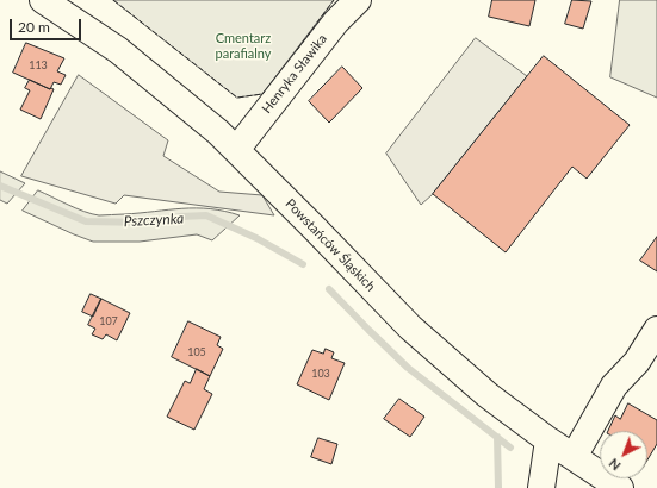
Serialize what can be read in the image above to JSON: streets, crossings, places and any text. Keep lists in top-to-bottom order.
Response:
{
  "streets": {
    "street": ["Henryka Sławika", "Powstańców Śląskich"]
  },
  "crossings": [
    ["Henryka Sławika", "Powstańców Śląskich"]
  ],
  "water": ["Pszczynka"],
  "parks": ["Cmentarz parafialny"],
  "house_numbers": [
    "113",
    "107",
    "105",
    "103"
  ],
  "scale_bar": "20 m",
  "north": "bottom left"
}
